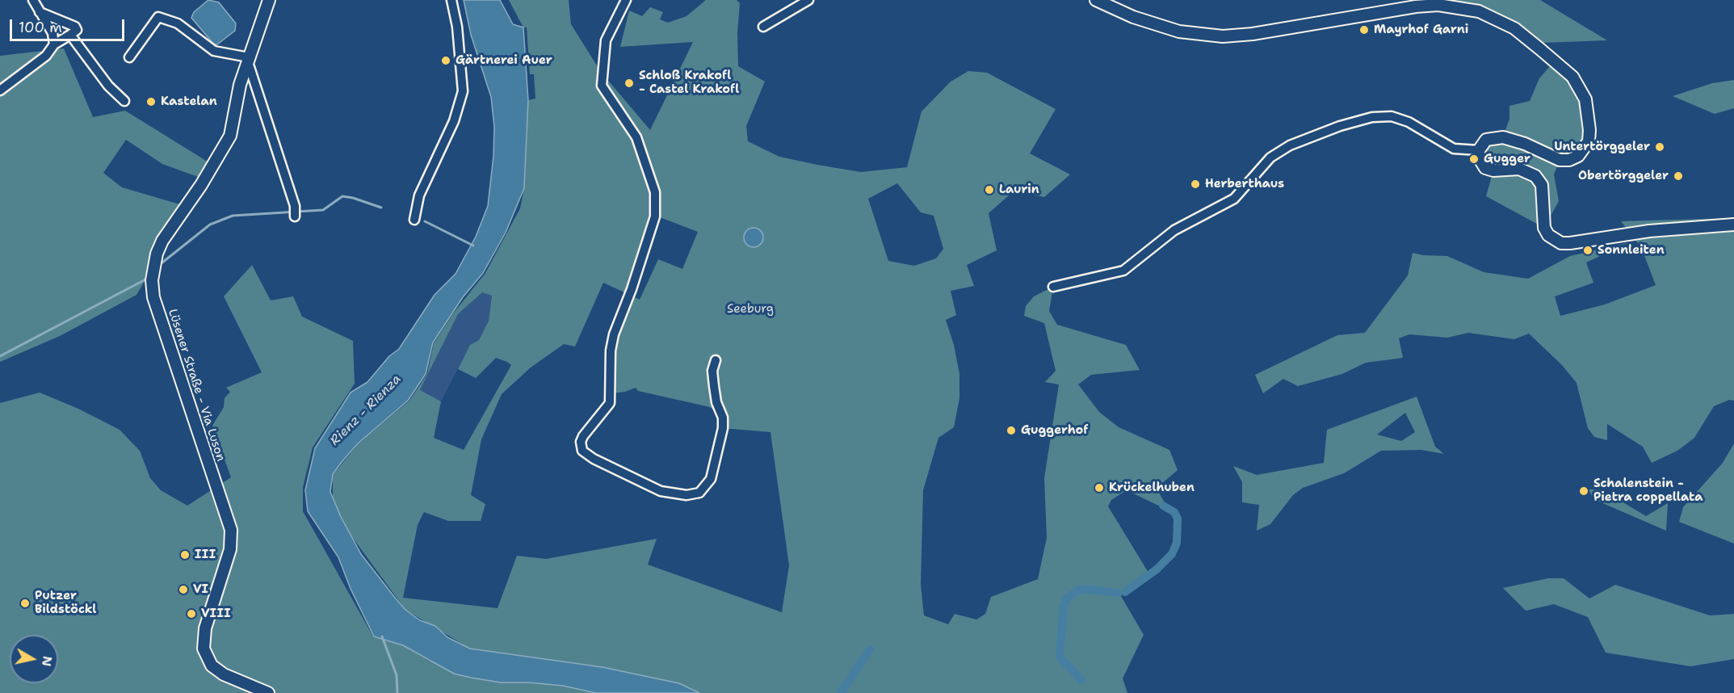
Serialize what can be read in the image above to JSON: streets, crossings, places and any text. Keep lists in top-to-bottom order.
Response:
{
  "streets": {
    "street": ["Lüsener Straße - Via Luson"]
  },
  "water": ["Rienz - Rienza"],
  "parks": ["Seeburg"],
  "places": [
    "Mayrhof Garni",
    "Gärtnerei Auer",
    "Schloß Krakofl - Castel Krakofl",
    "Kastelan",
    "Untertörggeler",
    "Gugger",
    "Obertörggeler",
    "Herberthaus",
    "Laurin",
    "Sonnleiten",
    "Guggerhof",
    "Krückelhuben",
    "Schalenstein - Pietra coppellata",
    "III",
    "VI",
    "Putzer Bildstöckl",
    "VIII"
  ],
  "scale_bar": "100 m",
  "north": "right"
}
